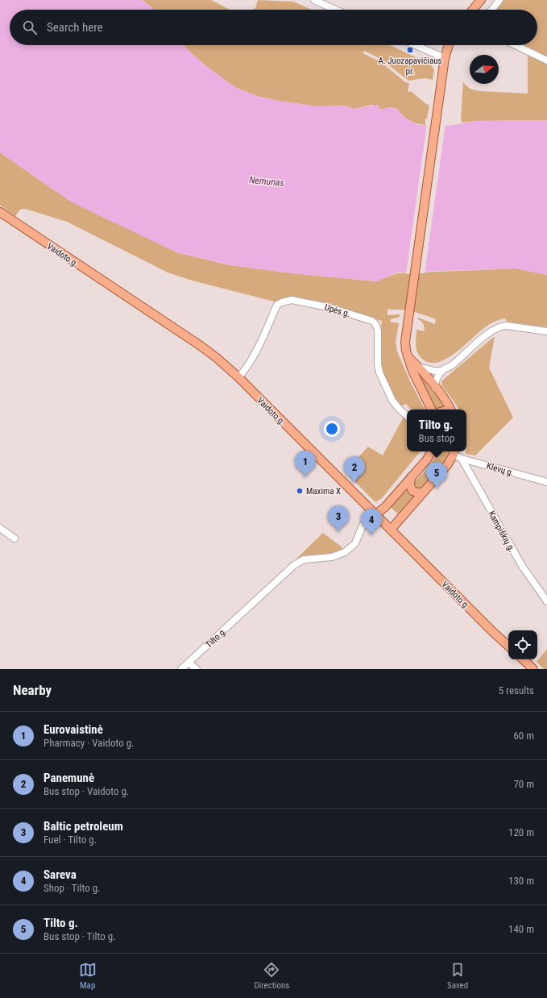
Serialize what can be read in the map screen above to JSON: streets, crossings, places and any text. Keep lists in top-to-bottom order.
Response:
{
  "streets": {
    "main road": ["Vaidoto g.", "Tilto g."],
    "street": ["Upės g.", "Klevų g.", "Kampiškių g."]
  },
  "crossings": [
    ["Vaidoto g.", "Upės g."],
    ["Vaidoto g.", "Tilto g."],
    ["Klevų g.", "Kampiškių g."]
  ],
  "water": ["Nemunas"],
  "places": {
    "transit": ["A. Juozapavičiaus pr."],
    "other": ["Maxima X"]
  },
  "north": "right",
  "page": {
    "search": "Search here",
    "popup": ["Tilto g.", "Bus stop"],
    "pins": [
      "1",
      "2",
      "5",
      "3",
      "4"
    ],
    "heading": ["Nearby", "5 results"],
    "list": [
      {
        "mark": "1",
        "name": "Eurovaistinė",
        "note": "Pharmacy · Vaidoto g.",
        "value": "60 m"
      },
      {
        "mark": "2",
        "name": "Panemunė",
        "note": "Bus stop · Vaidoto g.",
        "value": "70 m"
      },
      {
        "mark": "3",
        "name": "Baltic petroleum",
        "note": "Fuel · Tilto g.",
        "value": "120 m"
      },
      {
        "mark": "4",
        "name": "Sareva",
        "note": "Shop · Tilto g.",
        "value": "130 m"
      },
      {
        "mark": "5",
        "name": "Tilto g.",
        "note": "Bus stop · Tilto g.",
        "value": "140 m"
      }
    ],
    "nav": ["Map", "Directions", "Saved"]
  }
}
